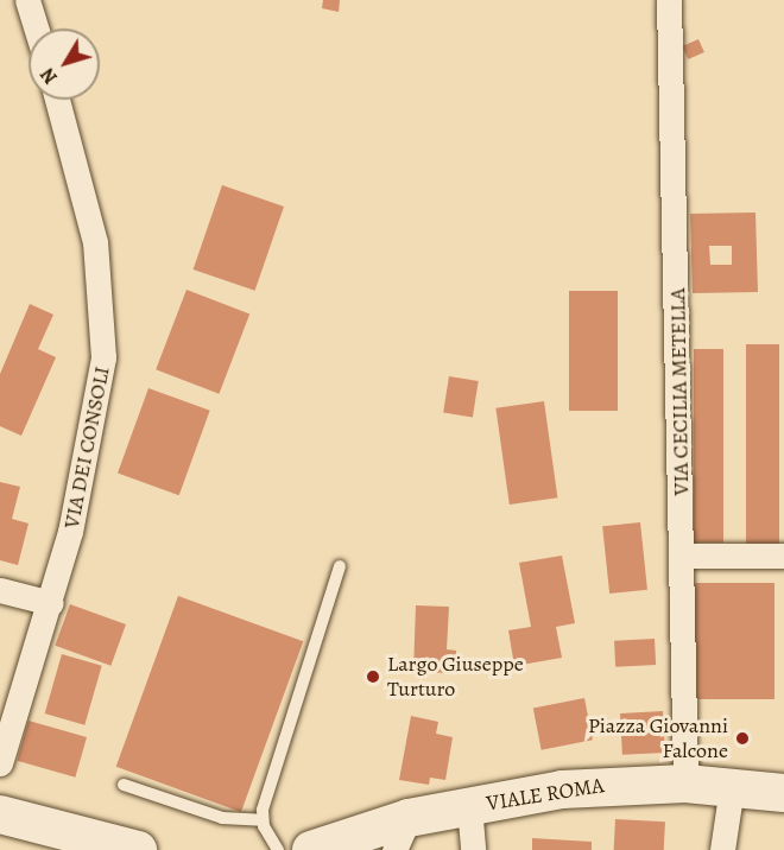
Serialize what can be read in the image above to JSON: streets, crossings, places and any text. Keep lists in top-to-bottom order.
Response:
{
  "streets": {
    "street": ["VIA CECILIA METELLA", "VIA DEI CONSOLI", "VIALE ROMA"]
  },
  "crossings": [
    ["VIA CECILIA METELLA", "VIALE ROMA"]
  ],
  "places": ["Largo Giuseppe Turturo", "Piazza Giovanni Falcone"],
  "north": "bottom left"
}
